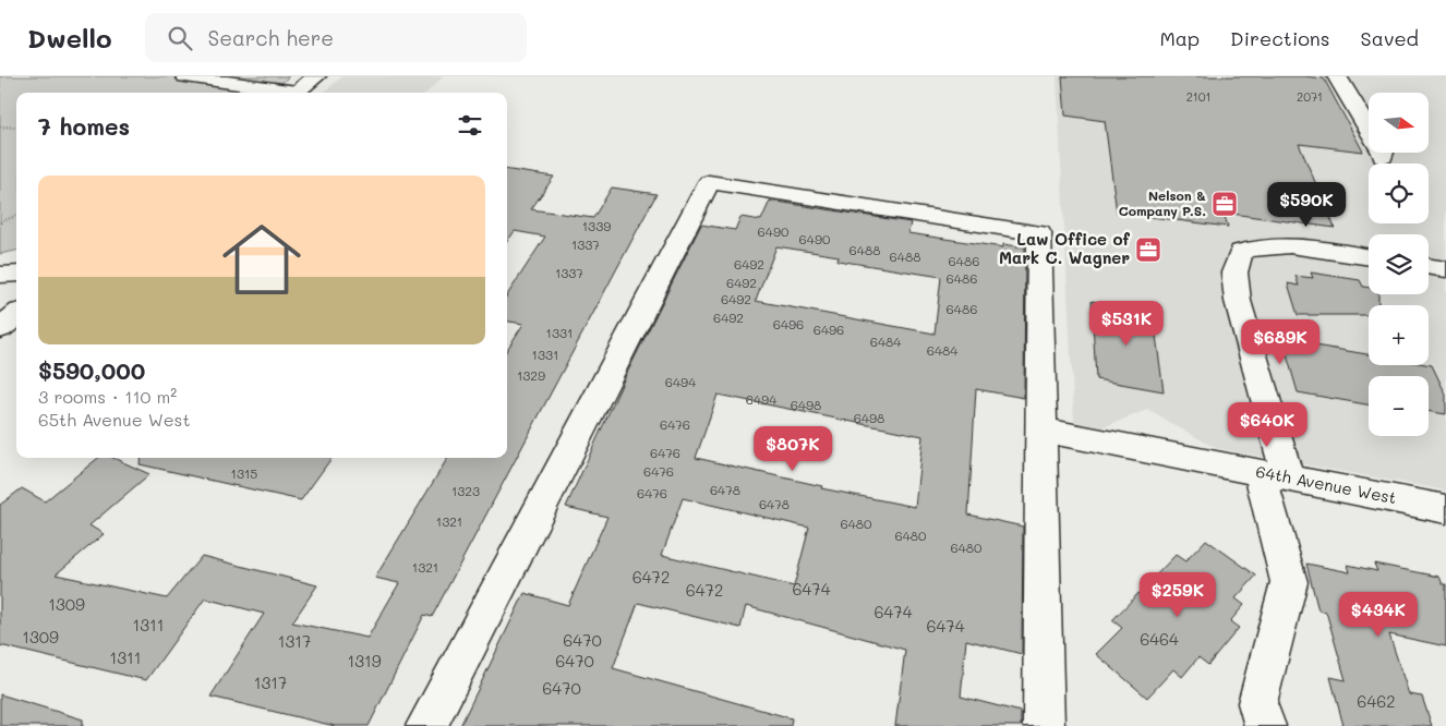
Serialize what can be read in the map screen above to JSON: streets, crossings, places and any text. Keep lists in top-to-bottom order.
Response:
{
  "streets": {
    "street": ["64th Avenue West"]
  },
  "places": {
    "office": ["Nelson & Company P.S.", "Law Office of Mark C. Wagner"]
  },
  "house_numbers": [
    "2101",
    "2071",
    "1339",
    "6490",
    "6490",
    "1337",
    "6488",
    "6488",
    "6486",
    "6492",
    "1337",
    "6486",
    "6492",
    "6492",
    "6486",
    "6492",
    "6496",
    "6496",
    "1331",
    "6484",
    "6484",
    "1331",
    "1329",
    "6494",
    "6494",
    "6498",
    "6498",
    "6476",
    "6476",
    "6476",
    "1315",
    "6478",
    "1323",
    "6476",
    "6478",
    "1321",
    "6480",
    "6480",
    "6480",
    "1321",
    "6472",
    "6474",
    "6472",
    "1309",
    "6474",
    "1311",
    "6474",
    "1309",
    "6464",
    "6470",
    "1317",
    "1311",
    "1319",
    "6470",
    "1317",
    "6470",
    "6462"
  ],
  "north": "right",
  "page": {
    "header": "Dwello",
    "search": "Search here",
    "nav": ["Map", "Directions", "Saved"],
    "map_buttons": ["+", "−"],
    "heading": "7 homes",
    "list": [
      {
        "name": "$590,000",
        "note": "3 rooms · 110 m² · 65th Avenue West"
      }
    ],
    "price": [
      "$590K",
      "$531K",
      "$689K",
      "$640K",
      "$807K",
      "$259K",
      "$434K"
    ]
  }
}
